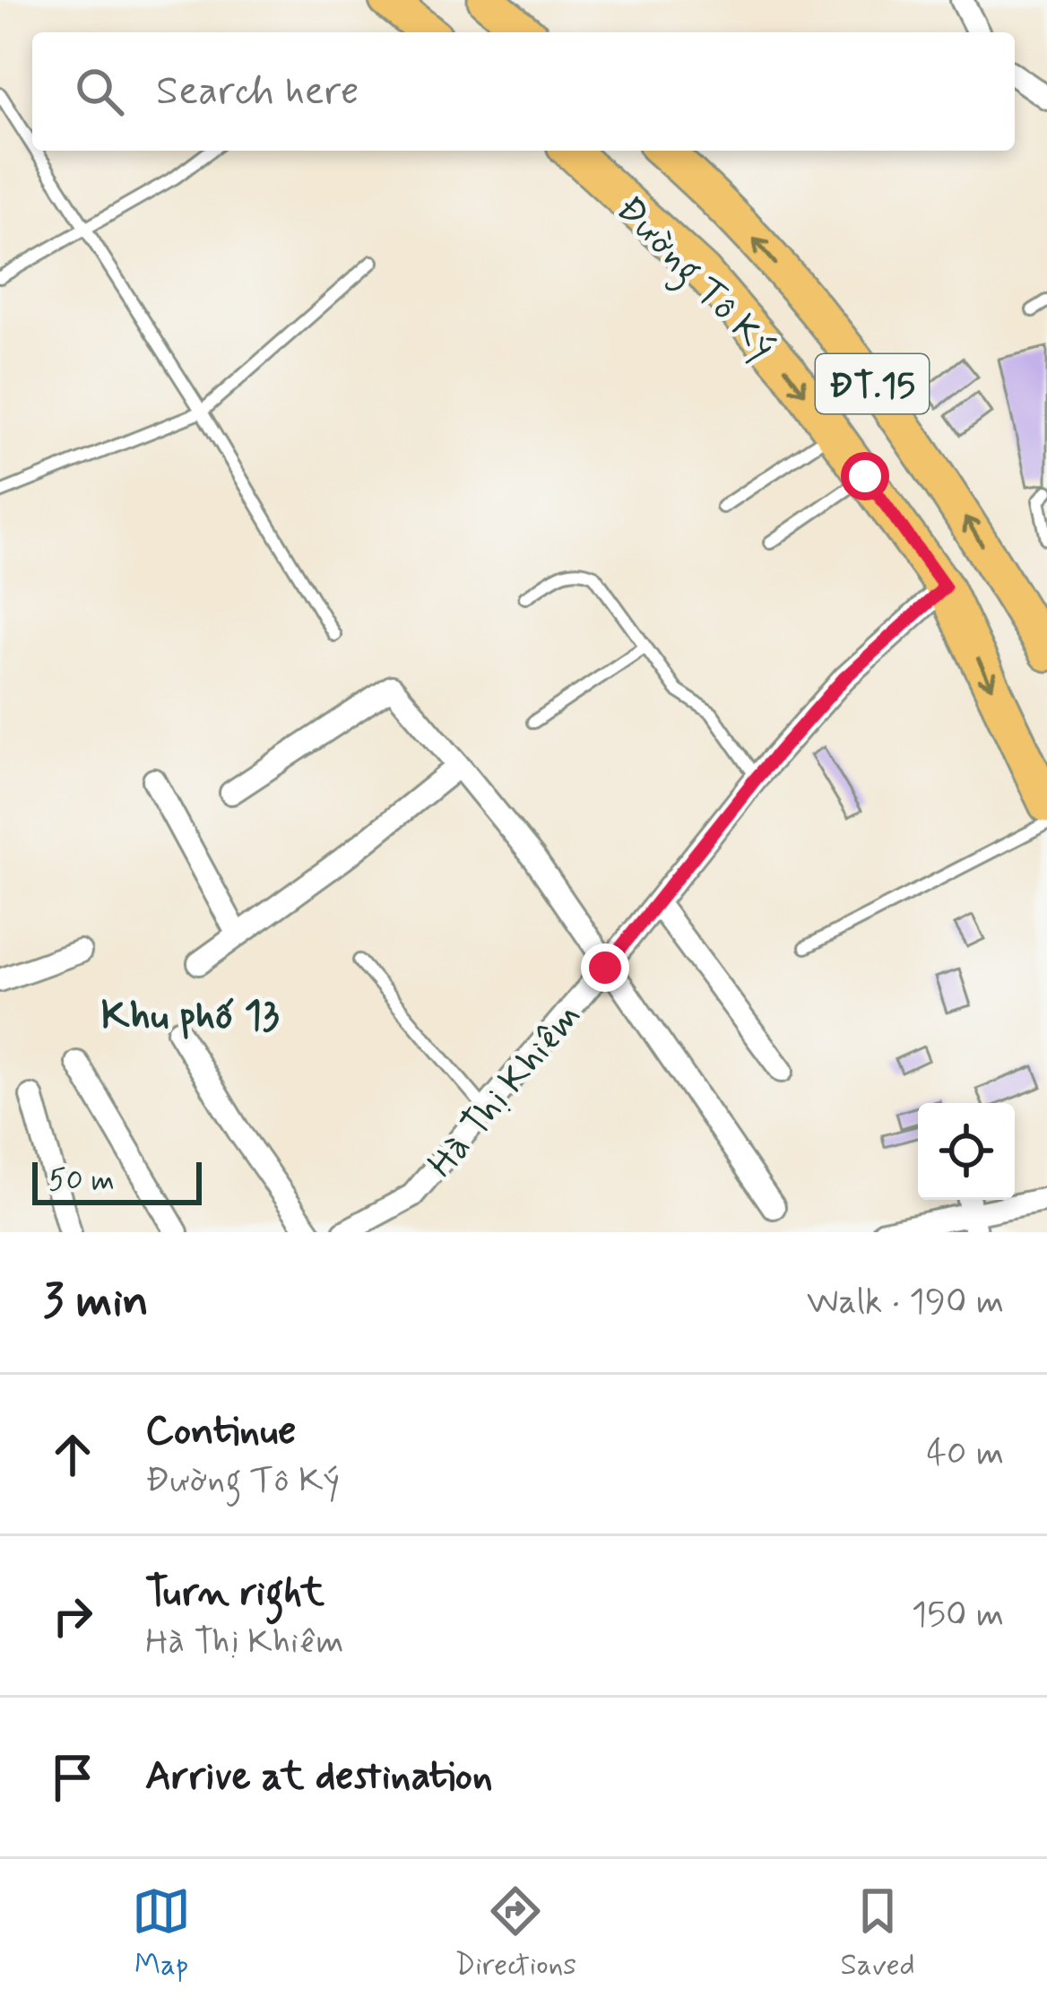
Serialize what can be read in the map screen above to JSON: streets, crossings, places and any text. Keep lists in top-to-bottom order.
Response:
{
  "streets": {
    "main road": ["Đường Tô Ký", "ĐT.15"],
    "street": ["Hà Thị Khiêm"]
  },
  "crossings": [
    ["Đường Tô Ký", "Hà Thị Khiêm"]
  ],
  "districts": ["Khu phố 13"],
  "scale_bar": "50 m",
  "page": {
    "search": "Search here",
    "scale": "50 m",
    "heading": ["3 min", "Walk · 190 m"],
    "list": [
      ["Continue", "Đường Tô Ký", "40 m"],
      ["Turn right", "Hà Thị Khiêm", "150 m"],
      "Arrive at destination"
    ],
    "nav": ["Map", "Directions", "Saved"]
  }
}
